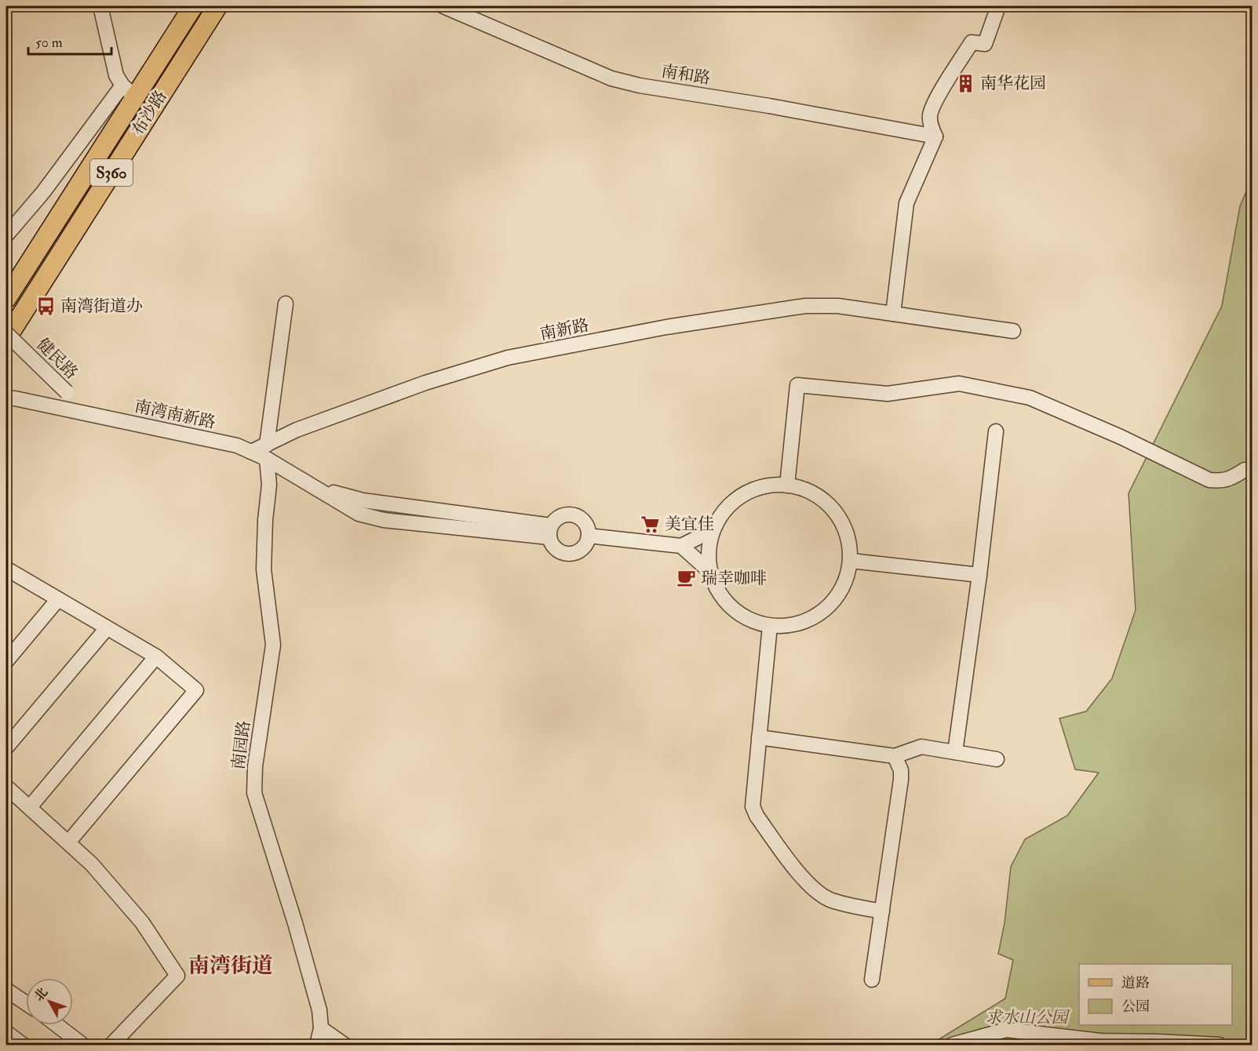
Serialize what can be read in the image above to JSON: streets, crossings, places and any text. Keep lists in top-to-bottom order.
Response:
{
  "streets": {
    "main road": ["布沙路", "S360"],
    "street": [
      "南和路",
      "南新路",
      "健民路",
      "南湾南新路",
      "南园路"
    ]
  },
  "crossings": [
    ["南新路", "南湾南新路"],
    ["南新路", "南园路"],
    ["健民路", "南湾南新路"],
    ["南湾南新路", "南园路"]
  ],
  "districts": ["南湾街道"],
  "parks": ["求水山公园"],
  "places": {
    "building": ["南华花园"],
    "bus stop": ["南湾街道办"],
    "supermarket": ["美宜佳"],
    "cafe": ["瑞幸咖啡"]
  },
  "legend": ["道路", "公园"],
  "scale_bar": "50 m",
  "north": "top left"
}
